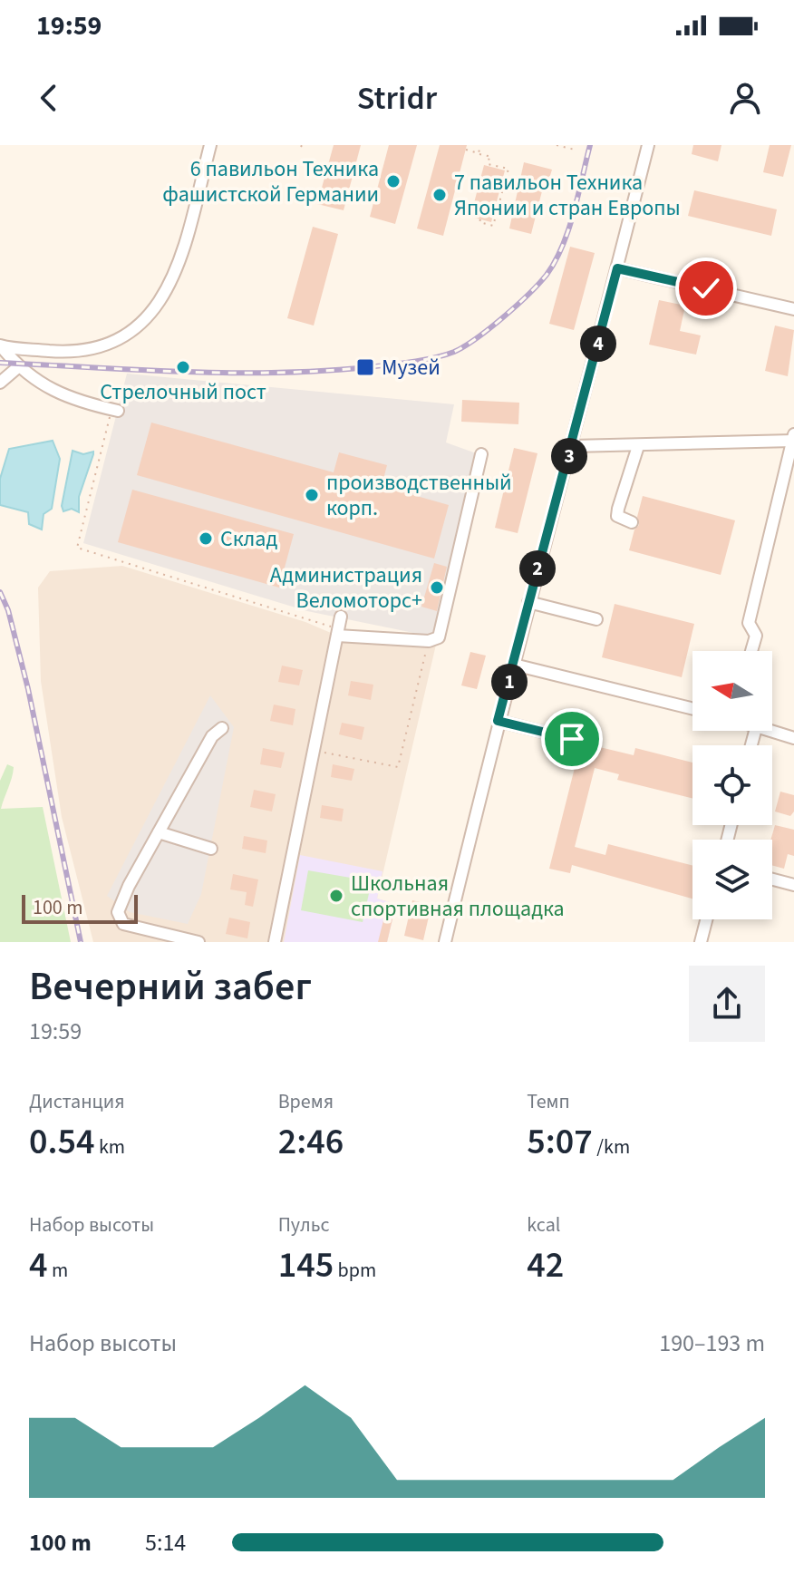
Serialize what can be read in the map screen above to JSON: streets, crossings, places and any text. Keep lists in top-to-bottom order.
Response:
{
  "places": {
    "other": [
      "6 павильон Техника фашистской Германии",
      "7 павильон Техника Японии и стран Европы",
      "Стрелочный пост",
      "производственный корп.",
      "Склад",
      "Администрация Веломоторс+",
      "Школьная спортивная площадка"
    ],
    "transit": ["Музей"]
  },
  "scale_bar": "100 m",
  "north": "left",
  "page": {
    "status": "19:59",
    "header": "Stridr",
    "pins": [
      "4",
      "3",
      "2",
      "1"
    ],
    "scale": "100 m",
    "heading": ["Вечерний забег", "19:59"],
    "stats": [
      ["Дистанция", "0.54 km"],
      ["Время", "2:46"],
      ["Темп", "5:07 /km"],
      ["Набор высоты", "4 m"],
      ["Пульс", "145 bpm"],
      ["kcal", "42"]
    ],
    "chart": ["Набор высоты", "190–193 m"],
    "list": [
      {
        "name": "100 m",
        "note": "5:14"
      }
    ]
  }
}
